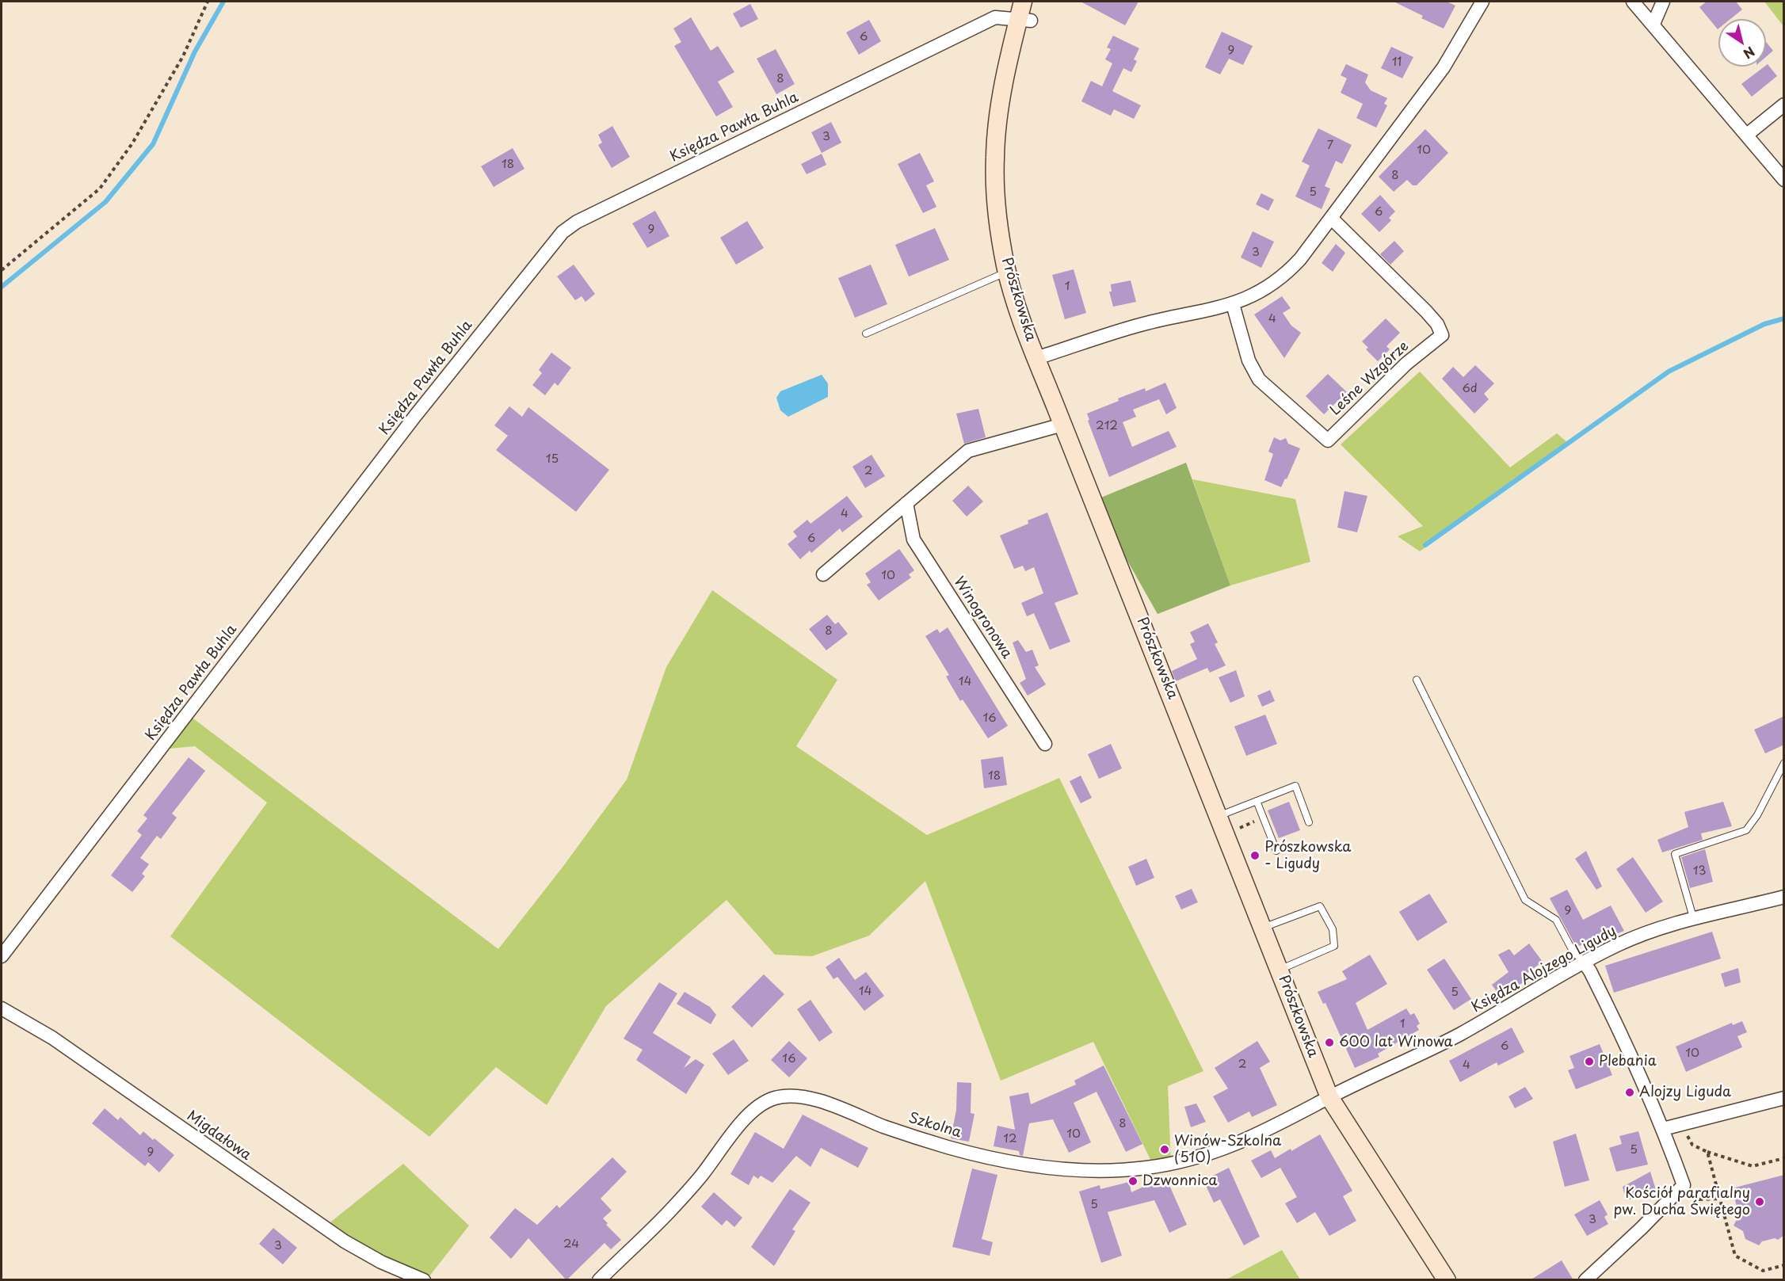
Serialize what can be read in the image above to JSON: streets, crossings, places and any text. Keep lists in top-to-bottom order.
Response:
{
  "streets": {
    "main road": ["Prószkowska"],
    "street": [
      "Księdza Pawła Buhla",
      "Leśne Wzgórze",
      "Winogronowa",
      "Księdza Alojzego Ligudy",
      "Szkolna",
      "Migdałowa"
    ]
  },
  "crossings": [
    ["Księdza Pawła Buhla", "Prószkowska"],
    ["Prószkowska", "Księdza Alojzego Ligudy"],
    ["Prószkowska", "Szkolna"],
    ["Księdza Alojzego Ligudy", "Szkolna"]
  ],
  "places": [
    "Prószkowska - Ligudy",
    "600 lat Winowa",
    "Plebania",
    "Alojzy Liguda",
    "Winów-Szkolna (510)",
    "Dzwonnica",
    "Kościół parafialny pw. Ducha Świętego"
  ],
  "house_numbers": [
    "6",
    "9",
    "11",
    "8",
    "3",
    "7",
    "10",
    "18",
    "8",
    "5",
    "6",
    "9",
    "3",
    "1",
    "4",
    "6d",
    "212",
    "15",
    "2",
    "4",
    "6",
    "10",
    "8",
    "14",
    "16",
    "18",
    "13",
    "9",
    "14",
    "5",
    "1",
    "6",
    "10",
    "16",
    "2",
    "4",
    "8",
    "10",
    "12",
    "5",
    "9",
    "5",
    "3",
    "24",
    "3"
  ],
  "north": "bottom right"
}
